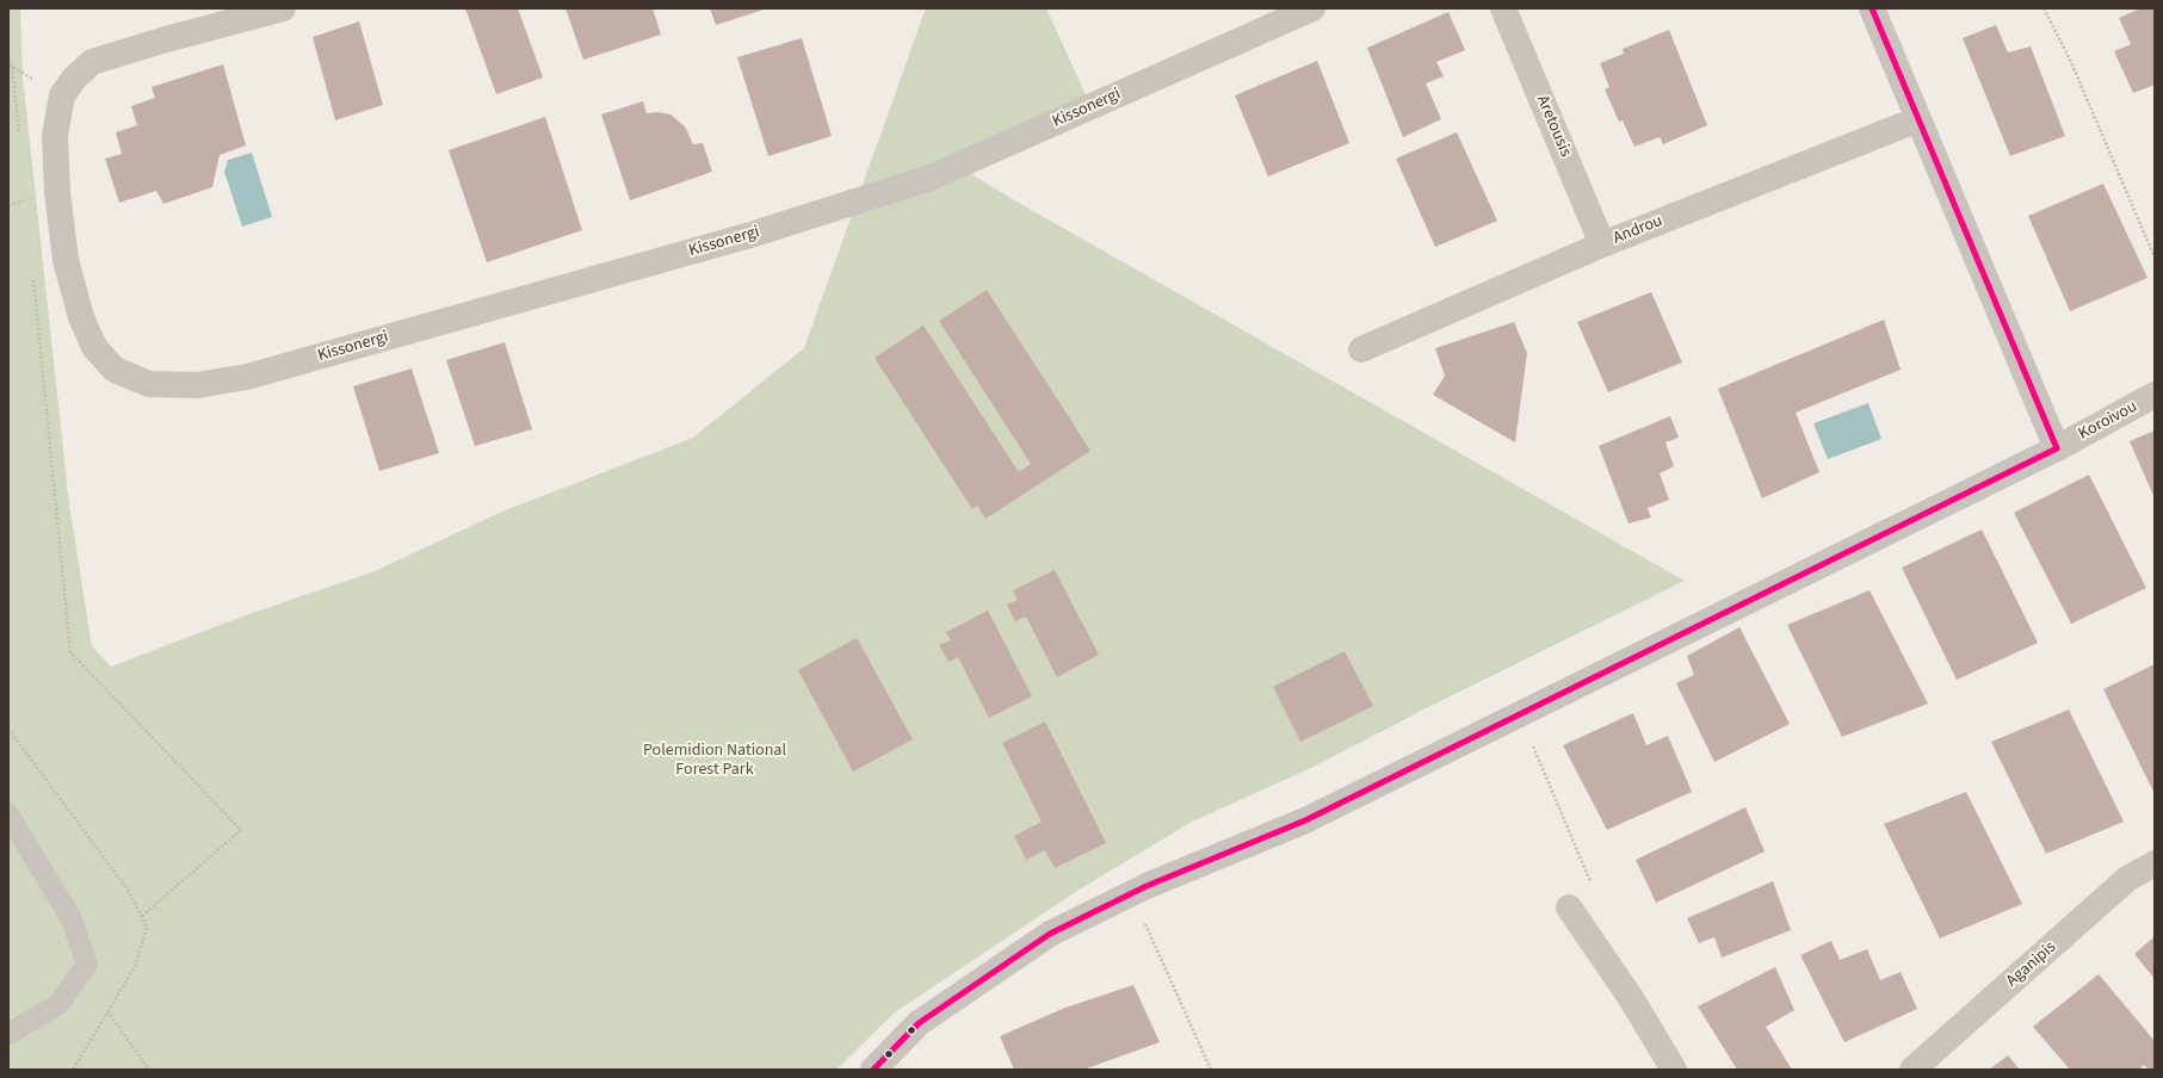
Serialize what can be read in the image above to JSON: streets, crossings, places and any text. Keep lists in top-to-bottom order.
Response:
{
  "streets": {
    "street": [
      "Kissonergi",
      "Aretousis",
      "Androu",
      "Koroivou",
      "Aganipis"
    ]
  },
  "crossings": [
    ["Aretousis", "Androu"]
  ],
  "parks": ["Polemidion National Forest Park"]
}
